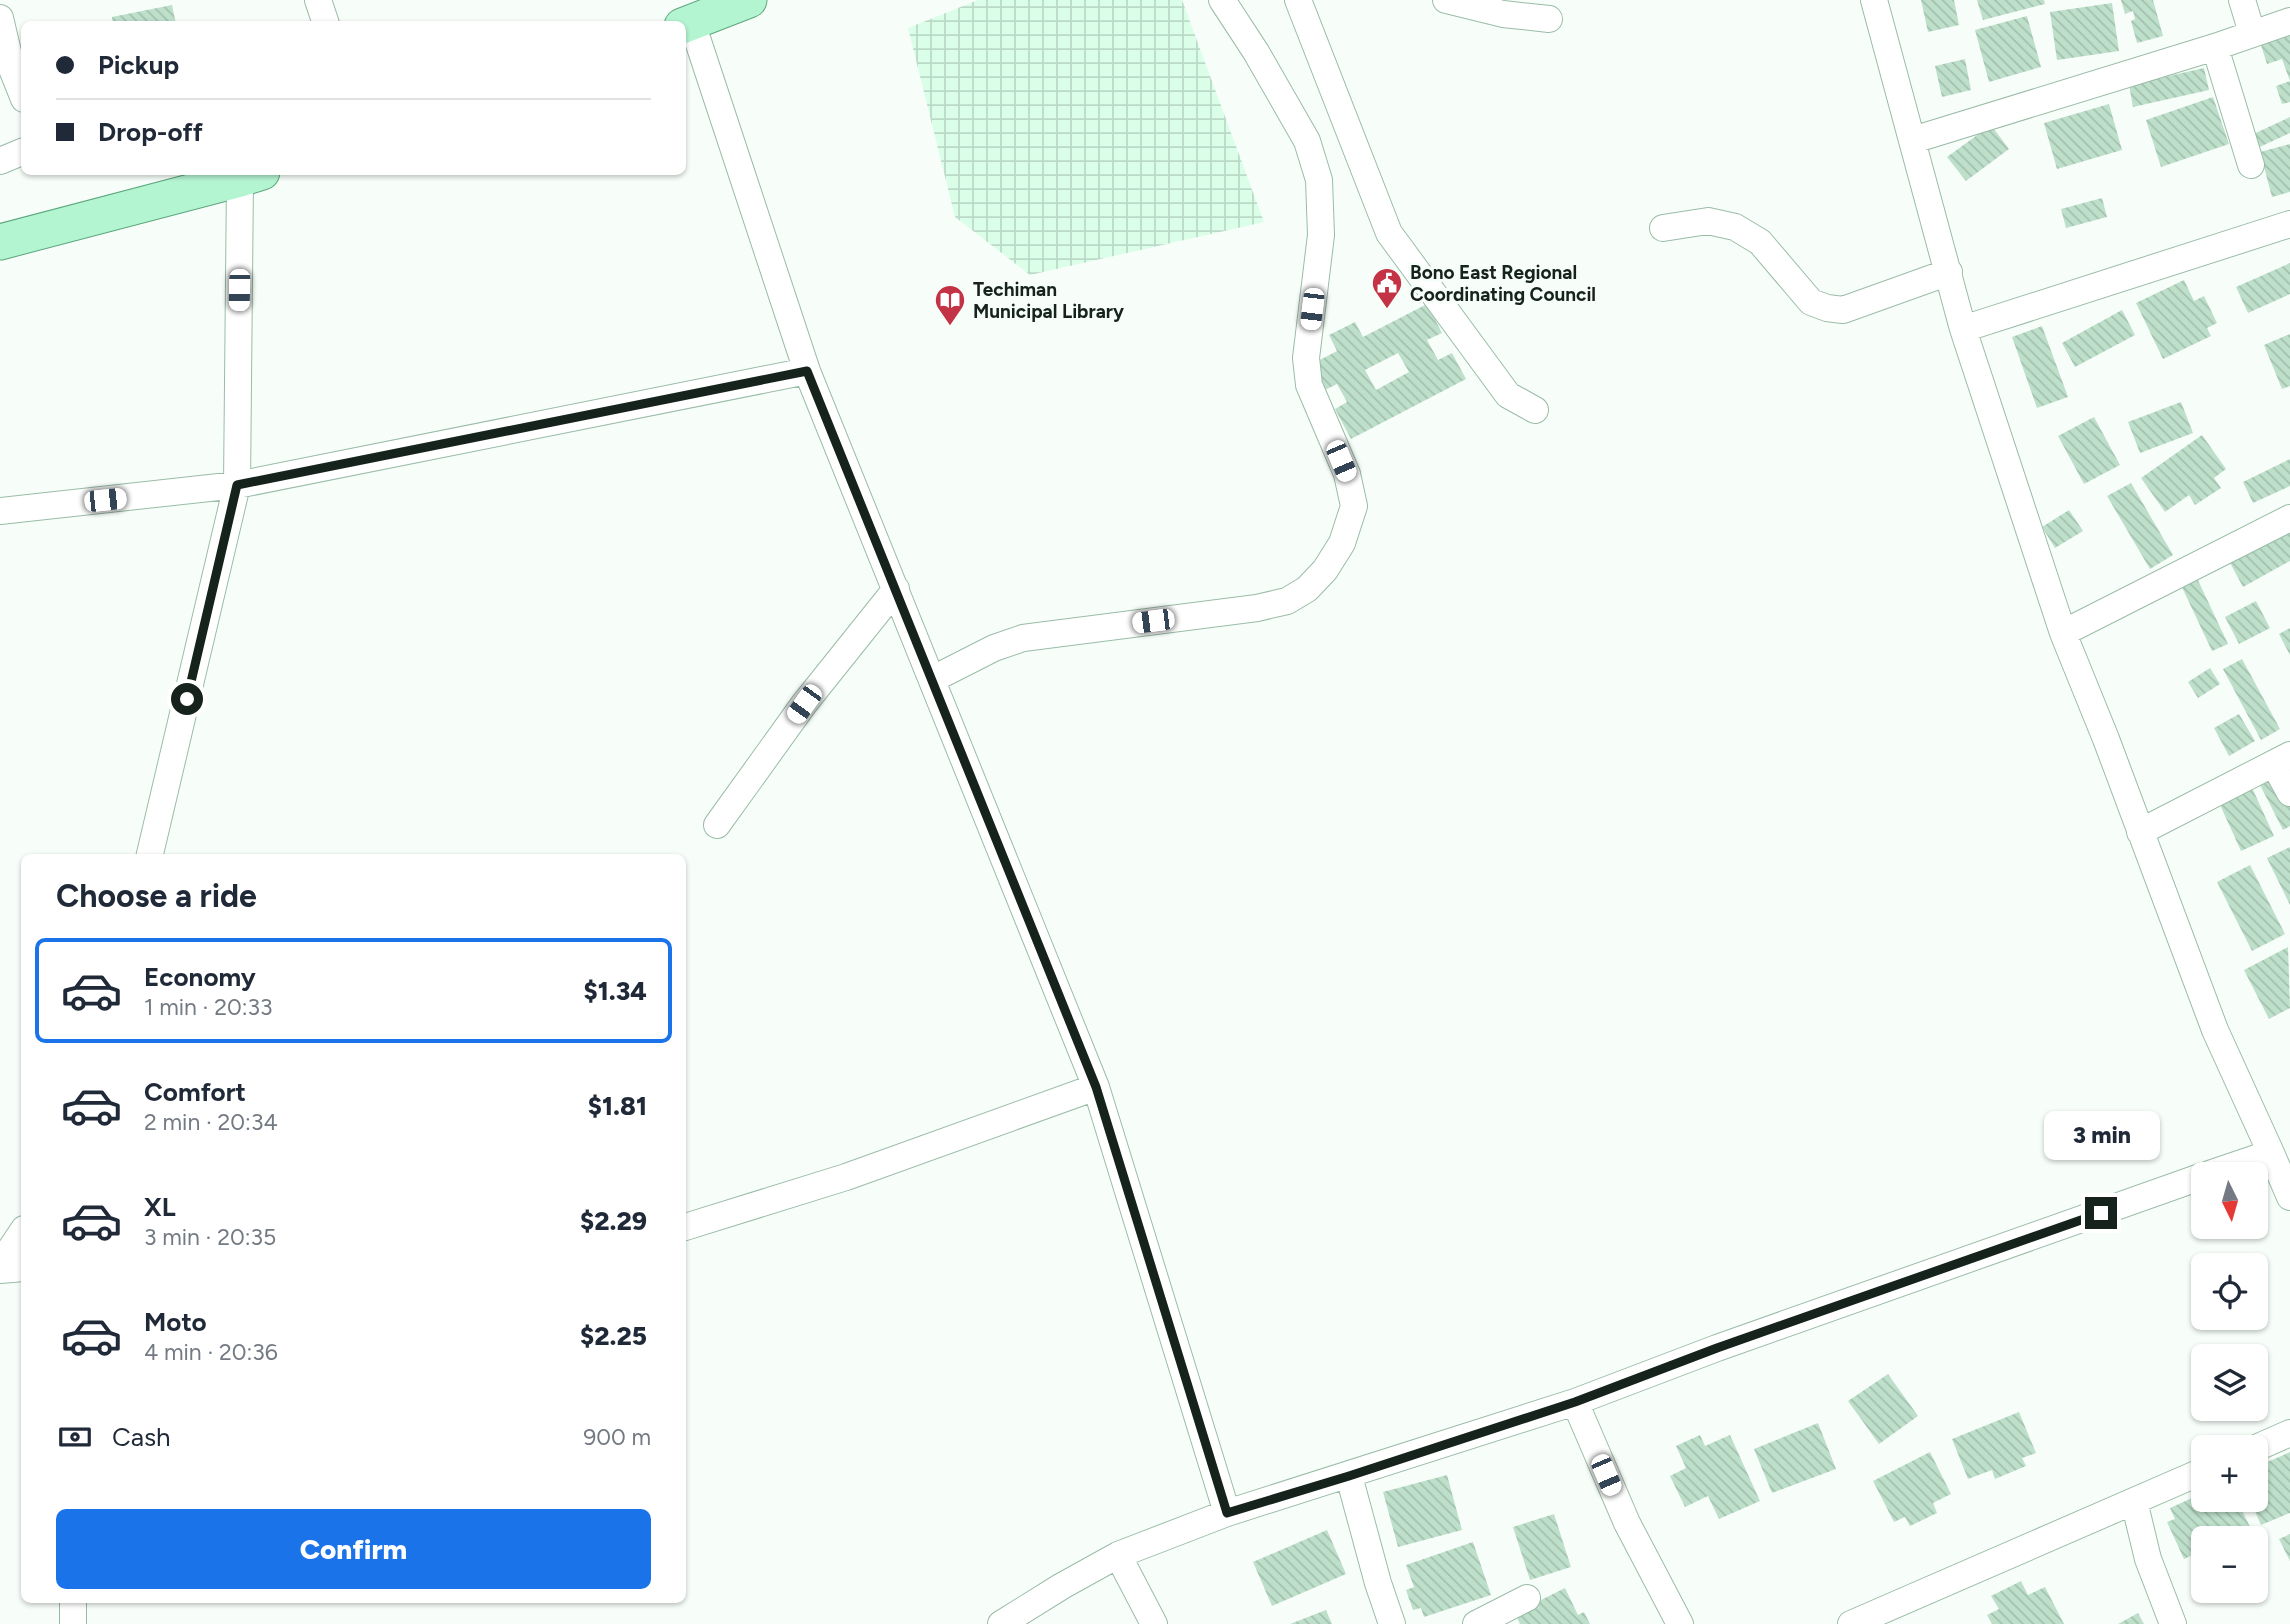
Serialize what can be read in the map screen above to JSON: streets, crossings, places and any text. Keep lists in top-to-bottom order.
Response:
{
  "places": {
    "public building": ["Bono East Regional Coordinating Council"],
    "library": ["Techiman Municipal Library"]
  },
  "north": "bottom",
  "page": {
    "banner": ["Pickup", "Drop-off"],
    "heading": "Choose a ride",
    "list": [
      {
        "name": "Economy",
        "note": "1 min · 20:33",
        "value": "$1.34"
      },
      {
        "name": "Comfort",
        "note": "2 min · 20:34",
        "value": "$1.81"
      },
      {
        "name": "XL",
        "note": "3 min · 20:35",
        "value": "$2.29"
      },
      {
        "name": "Moto",
        "note": "4 min · 20:36",
        "value": "$2.25"
      }
    ],
    "bubble": "3 min",
    "map_buttons": ["+", "−"],
    "pay": ["Cash", "900 m"],
    "buttons": "Confirm"
  }
}
